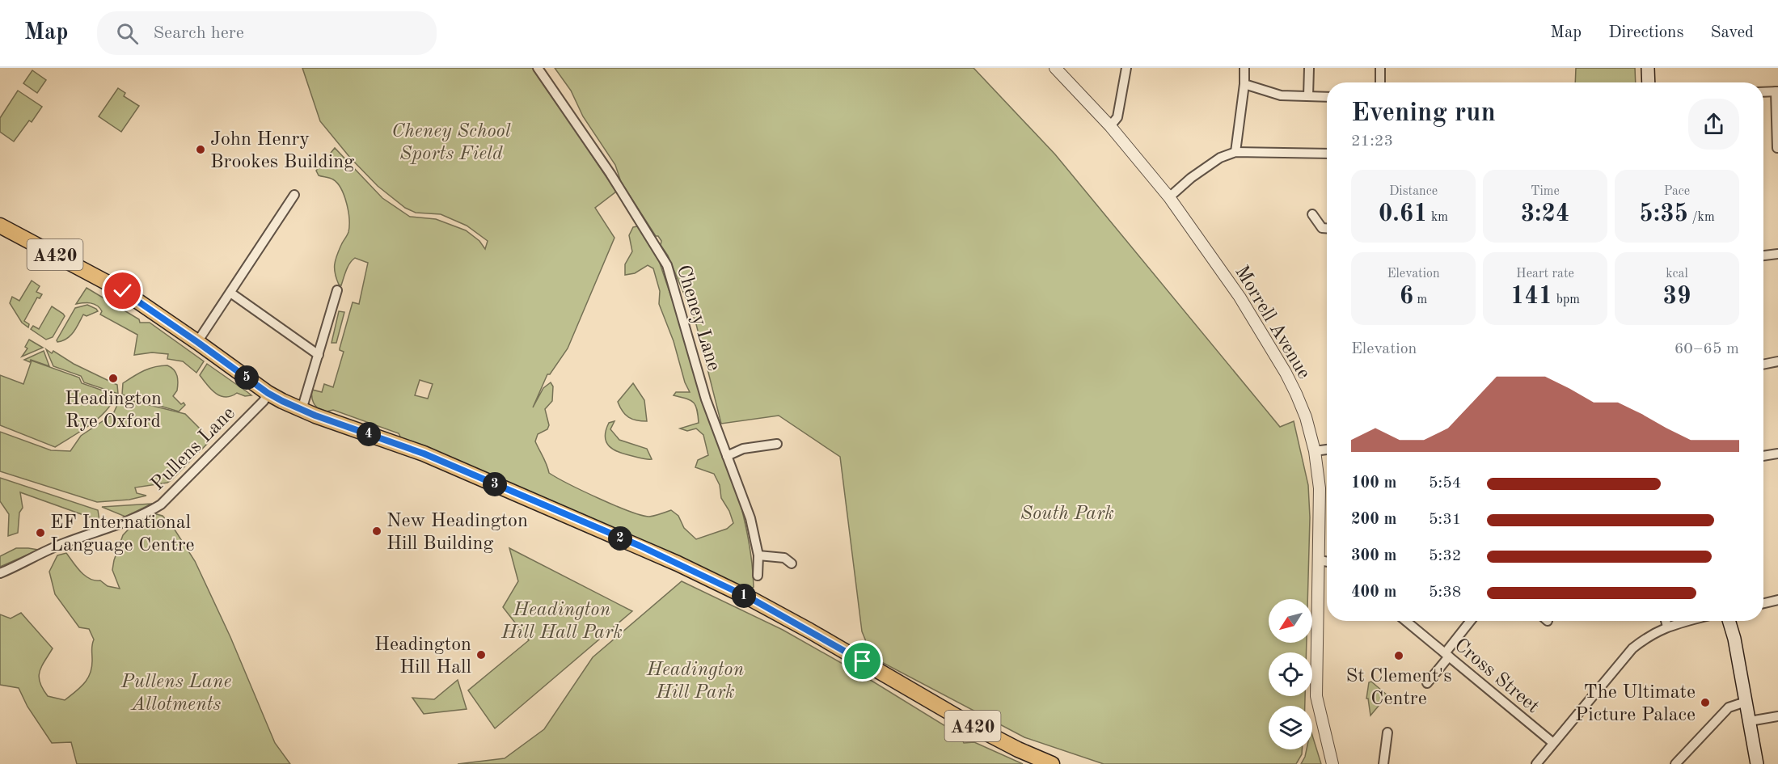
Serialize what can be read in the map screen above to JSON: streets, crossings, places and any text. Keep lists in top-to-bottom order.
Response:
{
  "streets": {
    "main road": ["A420"],
    "street": [
      "Cheney Lane",
      "Morrell Avenue",
      "Pullens Lane",
      "Cross Street"
    ]
  },
  "crossings": [
    ["A420", "Pullens Lane"]
  ],
  "parks": [
    "Cheney School Sports Field",
    "South Park",
    "Headington Hill Hall Park",
    "Headington Hill Park",
    "Pullens Lane Allotments"
  ],
  "places": [
    "John Henry Brookes Building",
    "Headington Rye Oxford",
    "New Headington Hill Building",
    "EF International Language Centre",
    "Headington Hill Hall",
    "St Clement's Centre",
    "The Ultimate Picture Palace"
  ],
  "north": "bottom left",
  "page": {
    "header": "Map",
    "search": "Search here",
    "nav": ["Map", "Directions", "Saved"],
    "heading": ["Evening run", "21:23"],
    "stats": [
      ["Distance", "0.61 km"],
      ["Time", "3:24"],
      ["Pace", "5:35 /km"],
      ["Elevation", "6 m"],
      ["Heart rate", "141 bpm"],
      ["kcal", "39"]
    ],
    "chart": ["Elevation", "60–65 m"],
    "pins": [
      "5",
      "4",
      "3",
      "2",
      "1"
    ],
    "list": [
      {
        "name": "100 m",
        "note": "5:54"
      },
      {
        "name": "200 m",
        "note": "5:31"
      },
      {
        "name": "300 m",
        "note": "5:32"
      },
      {
        "name": "400 m",
        "note": "5:38"
      }
    ]
  }
}
